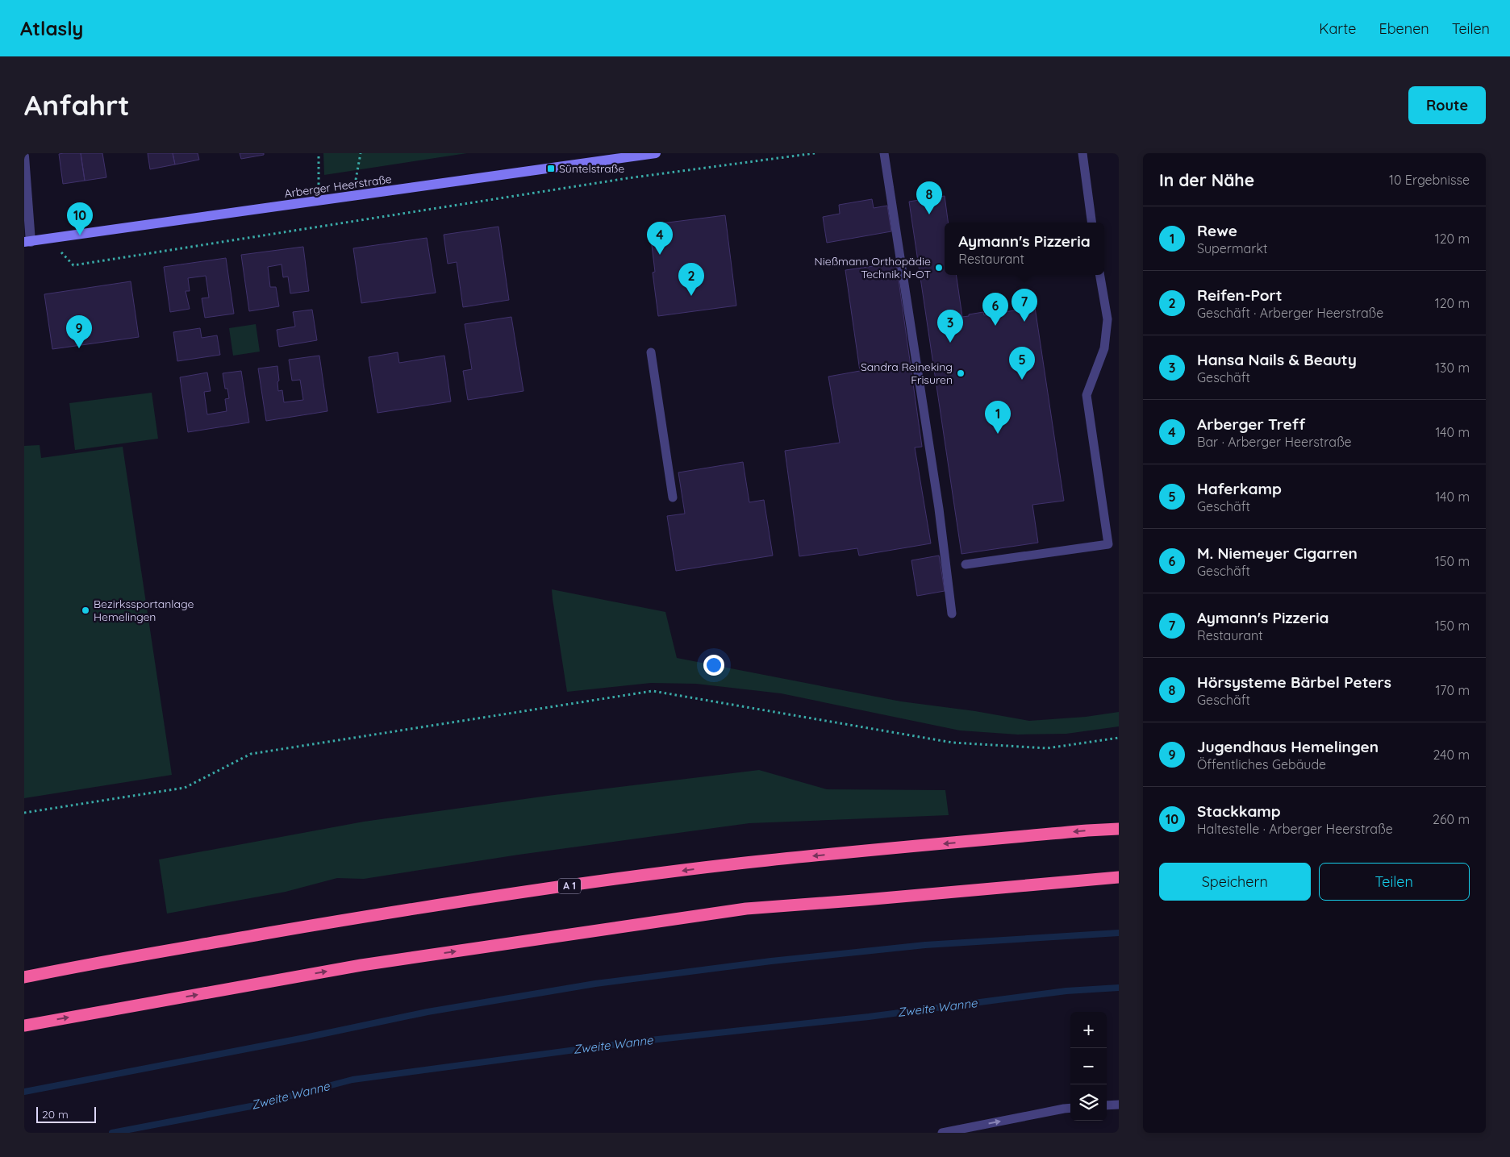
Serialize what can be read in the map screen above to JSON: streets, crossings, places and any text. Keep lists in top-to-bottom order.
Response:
{
  "streets": {
    "highway": ["A 1"],
    "main road": ["Arberger Heerstraße"]
  },
  "water": ["Zweite Wanne"],
  "places": {
    "transit": ["Süntelstraße"],
    "other": ["Nießmann Orthopädie Technik N-OT", "Sandra Reineking Frisuren", "Bezirkssportanlage Hemelingen"]
  },
  "scale_bar": "20 m",
  "page": {
    "header": "Atlasly",
    "nav": ["Karte", "Ebenen", "Teilen"],
    "buttons": [
      "Route",
      ["Speichern", "Teilen"]
    ],
    "title": "Anfahrt",
    "heading": ["In der Nähe", "10 Ergebnisse"],
    "pins": [
      "8",
      "10",
      "4",
      "2",
      "7",
      "6",
      "3",
      "9",
      "5",
      "1"
    ],
    "list": [
      {
        "mark": "1",
        "name": "Rewe",
        "note": "Supermarkt",
        "value": "120 m"
      },
      {
        "mark": "2",
        "name": "Reifen-Port",
        "note": "Geschäft · Arberger Heerstraße",
        "value": "120 m"
      },
      {
        "mark": "3",
        "name": "Hansa Nails & Beauty",
        "note": "Geschäft",
        "value": "130 m"
      },
      {
        "mark": "4",
        "name": "Arberger Treff",
        "note": "Bar · Arberger Heerstraße",
        "value": "140 m"
      },
      {
        "mark": "5",
        "name": "Haferkamp",
        "note": "Geschäft",
        "value": "140 m"
      },
      {
        "mark": "6",
        "name": "M. Niemeyer Cigarren",
        "note": "Geschäft",
        "value": "150 m"
      },
      {
        "mark": "7",
        "name": "Aymann's Pizzeria",
        "note": "Restaurant",
        "value": "150 m"
      },
      {
        "mark": "8",
        "name": "Hörsysteme Bärbel Peters",
        "note": "Geschäft",
        "value": "170 m"
      },
      {
        "mark": "9",
        "name": "Jugendhaus Hemelingen",
        "note": "Öffentliches Gebäude",
        "value": "240 m"
      },
      {
        "mark": "10",
        "name": "Stackkamp",
        "note": "Haltestelle · Arberger Heerstraße",
        "value": "260 m"
      }
    ],
    "popup": ["Aymann's Pizzeria", "Restaurant"],
    "map_buttons": ["+", "−"],
    "scale": "20 m"
  }
}
